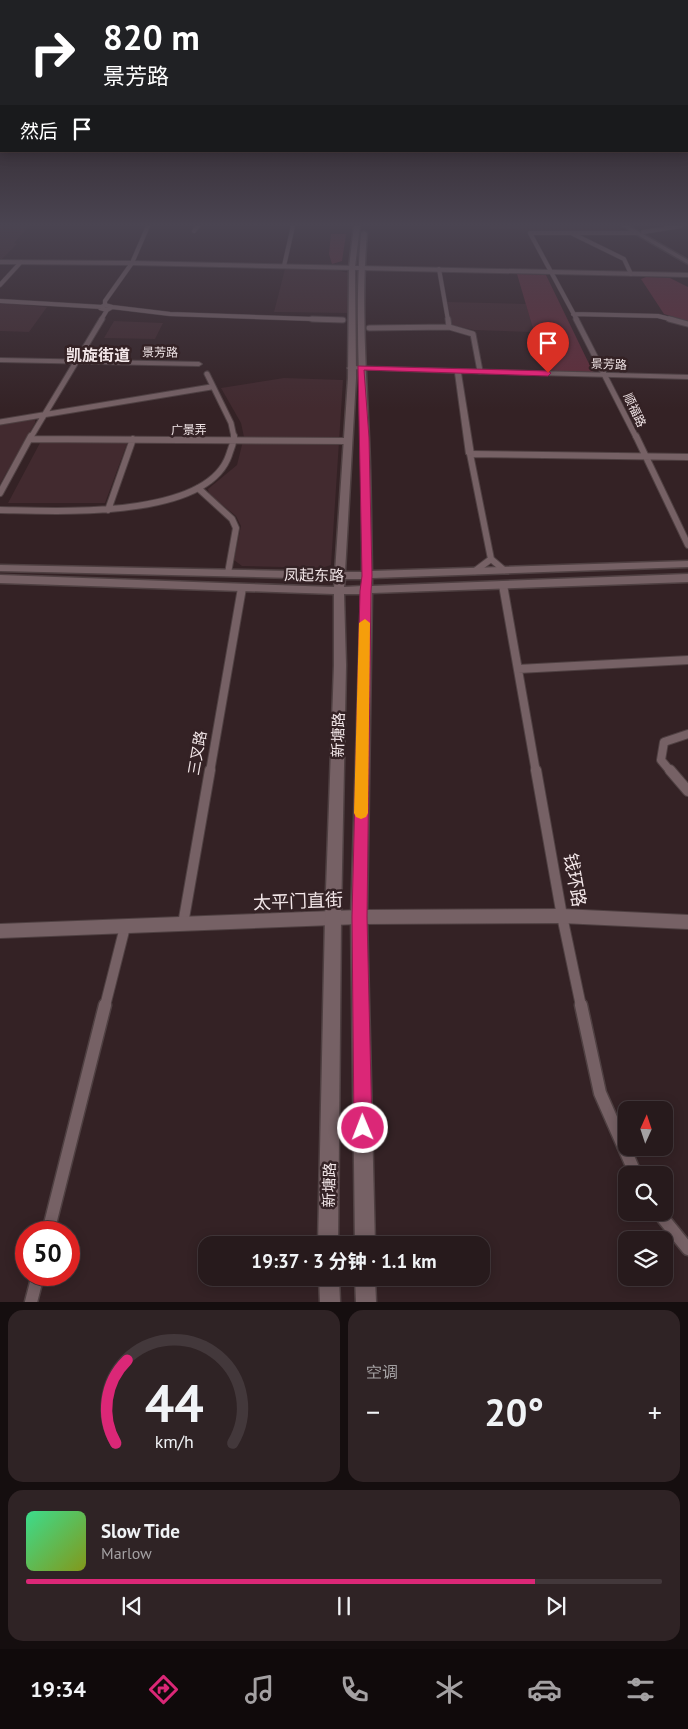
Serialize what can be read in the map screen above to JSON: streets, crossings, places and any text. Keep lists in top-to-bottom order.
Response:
{
  "streets": {
    "main road": ["凤起东路", "新塘路"],
    "street": [
      "景芳路",
      "顺福路",
      "广景弄",
      "三叉路",
      "钱环路",
      "太平门直街"
    ]
  },
  "crossings": [
    ["景芳路", "顺福路"],
    ["景芳路", "新塘路"],
    ["广景弄", "新塘路"],
    ["凤起东路", "新塘路"],
    ["凤起东路", "三叉路"],
    ["凤起东路", "钱环路"],
    ["新塘路", "太平门直街"],
    ["三叉路", "太平门直街"],
    ["钱环路", "太平门直街"]
  ],
  "districts": ["凯旋街道"],
  "north": "top",
  "page": {
    "turn": ["820 m", "景芳路"],
    "then": "然后",
    "limit": "50",
    "trip": "19:37 · 3 分钟 · 1.1 km",
    "tile": "空调",
    "heat": ["−", "20°", "+"],
    "song": ["Slow Tide", "Marlow"],
    "tabs": "19:34",
    "gauge": ["44", "km/h"]
  }
}
